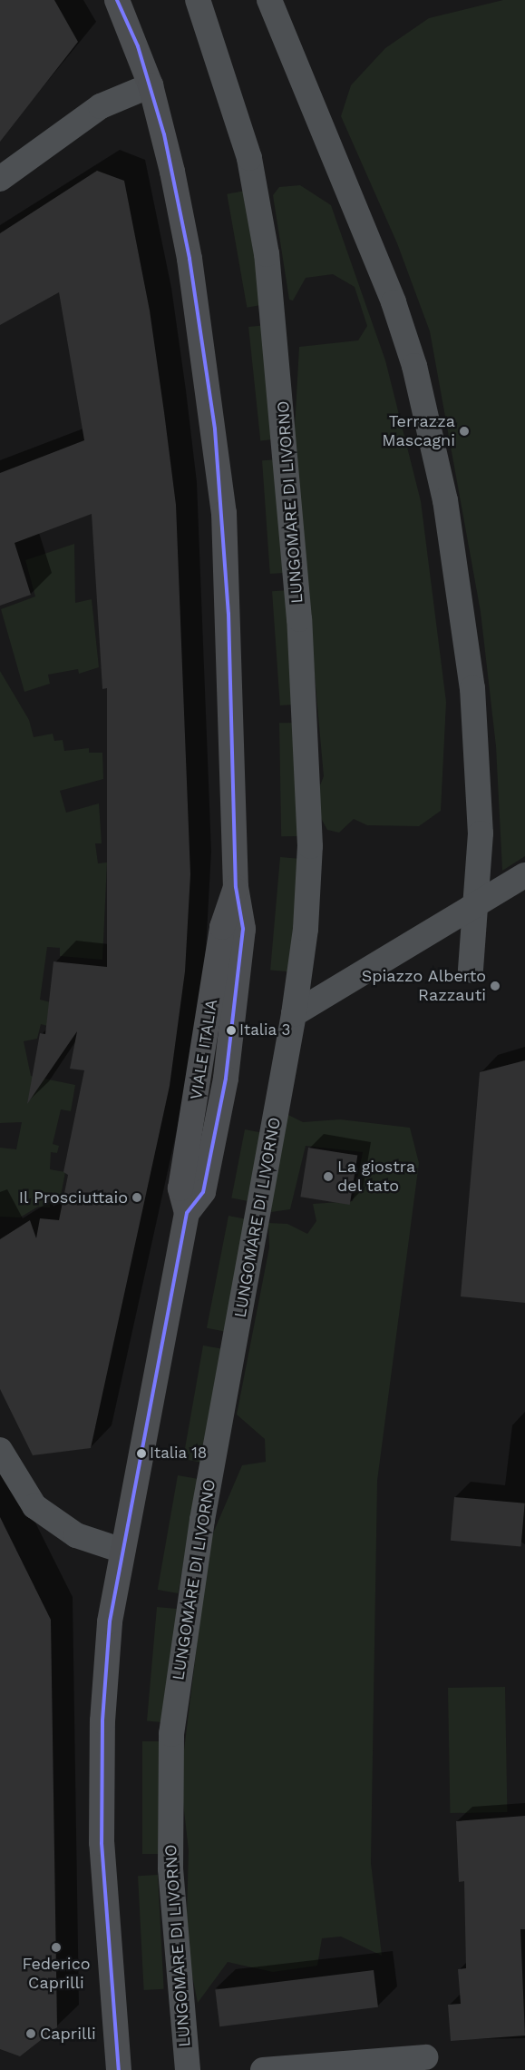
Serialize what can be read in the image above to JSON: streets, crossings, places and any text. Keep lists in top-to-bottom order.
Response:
{
  "streets": {
    "main road": ["VIALE ITALIA"],
    "street": ["LUNGOMARE DI LIVORNO"]
  },
  "places": [
    "Terrazza Mascagni",
    "Spiazzo Alberto Razzauti",
    "Italia 3",
    "La giostra del tato",
    "Il Prosciuttaio",
    "Italia 18",
    "Federico Caprilli",
    "Caprilli"
  ]
}
